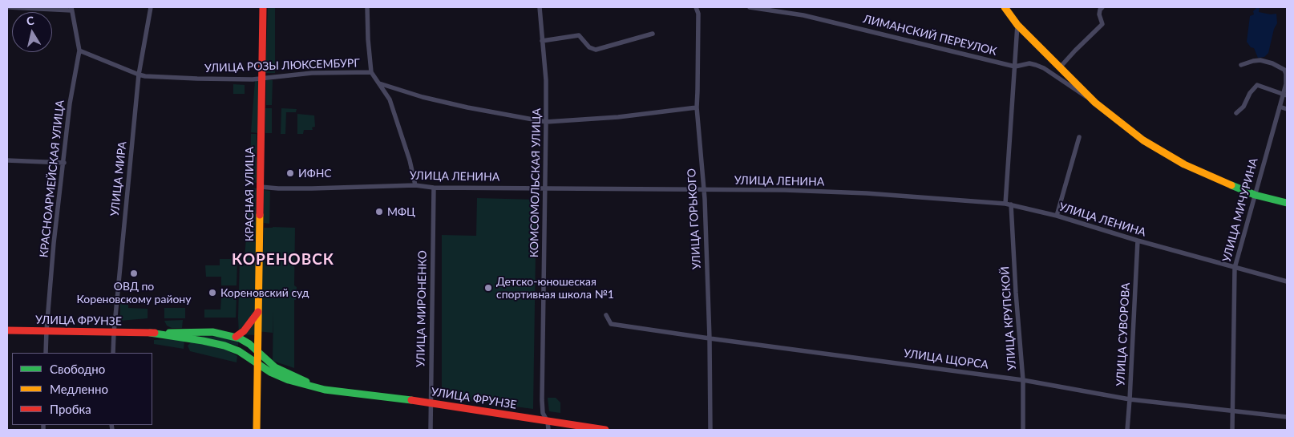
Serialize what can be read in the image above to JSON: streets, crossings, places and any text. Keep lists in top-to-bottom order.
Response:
{
  "streets": {
    "main road": ["КРАСНАЯ УЛИЦА", "УЛИЦА ФРУНЗЕ"],
    "street": [
      "ЛИМАНСКИЙ ПЕРЕУЛОК",
      "УЛИЦА РОЗЫ ЛЮКСЕМБУРГ",
      "УЛИЦА ЛЕНИНА",
      "КРАСНОАРМЕЙСКАЯ УЛИЦА",
      "УЛИЦА МИРА",
      "КОМСОМОЛЬСКАЯ УЛИЦА",
      "УЛИЦА МИЧУРИНА",
      "УЛИЦА ГОРЬКОГО",
      "УЛИЦА МИРОНЕНКО",
      "УЛИЦА КРУПСКОЙ",
      "УЛИЦА СУВОРОВА",
      "УЛИЦА ЩОРСА"
    ]
  },
  "crossings": [
    ["УЛИЦА РОЗЫ ЛЮКСЕМБУРГ", "КРАСНОАРМЕЙСКАЯ УЛИЦА"],
    ["УЛИЦА РОЗЫ ЛЮКСЕМБУРГ", "УЛИЦА МИРА"],
    ["УЛИЦА РОЗЫ ЛЮКСЕМБУРГ", "КРАСНАЯ УЛИЦА"],
    ["УЛИЦА ЛЕНИНА", "КОМСОМОЛЬСКАЯ УЛИЦА"],
    ["УЛИЦА ЛЕНИНА", "КРАСНАЯ УЛИЦА"],
    ["УЛИЦА ЛЕНИНА", "УЛИЦА МИЧУРИНА"],
    ["УЛИЦА ЛЕНИНА", "УЛИЦА ГОРЬКОГО"],
    ["УЛИЦА ЛЕНИНА", "УЛИЦА МИРОНЕНКО"],
    ["УЛИЦА ЛЕНИНА", "УЛИЦА КРУПСКОЙ"],
    ["УЛИЦА ЛЕНИНА", "УЛИЦА СУВОРОВА"],
    ["КРАСНОАРМЕЙСКАЯ УЛИЦА", "УЛИЦА ФРУНЗЕ"],
    ["УЛИЦА МИРА", "УЛИЦА ФРУНЗЕ"],
    ["КОМСОМОЛЬСКАЯ УЛИЦА", "УЛИЦА ФРУНЗЕ"],
    ["КРАСНАЯ УЛИЦА", "УЛИЦА ФРУНЗЕ"],
    ["УЛИЦА МИЧУРИНА", "УЛИЦА ЩОРСА"],
    ["УЛИЦА ГОРЬКОГО", "УЛИЦА ЩОРСА"],
    ["УЛИЦА МИРОНЕНКО", "УЛИЦА ФРУНЗЕ"],
    ["УЛИЦА КРУПСКОЙ", "УЛИЦА ЩОРСА"],
    ["УЛИЦА СУВОРОВА", "УЛИЦА ЩОРСА"]
  ],
  "districts": ["КОРЕНОВСК"],
  "places": [
    "ИФНС",
    "МФЦ",
    "ОВД по Кореновскому району",
    "Детско-юношеская спортивная школа №1",
    "Кореновский суд"
  ],
  "legend": ["Свободно", "Медленно", "Пробка"],
  "north": "top"
}
